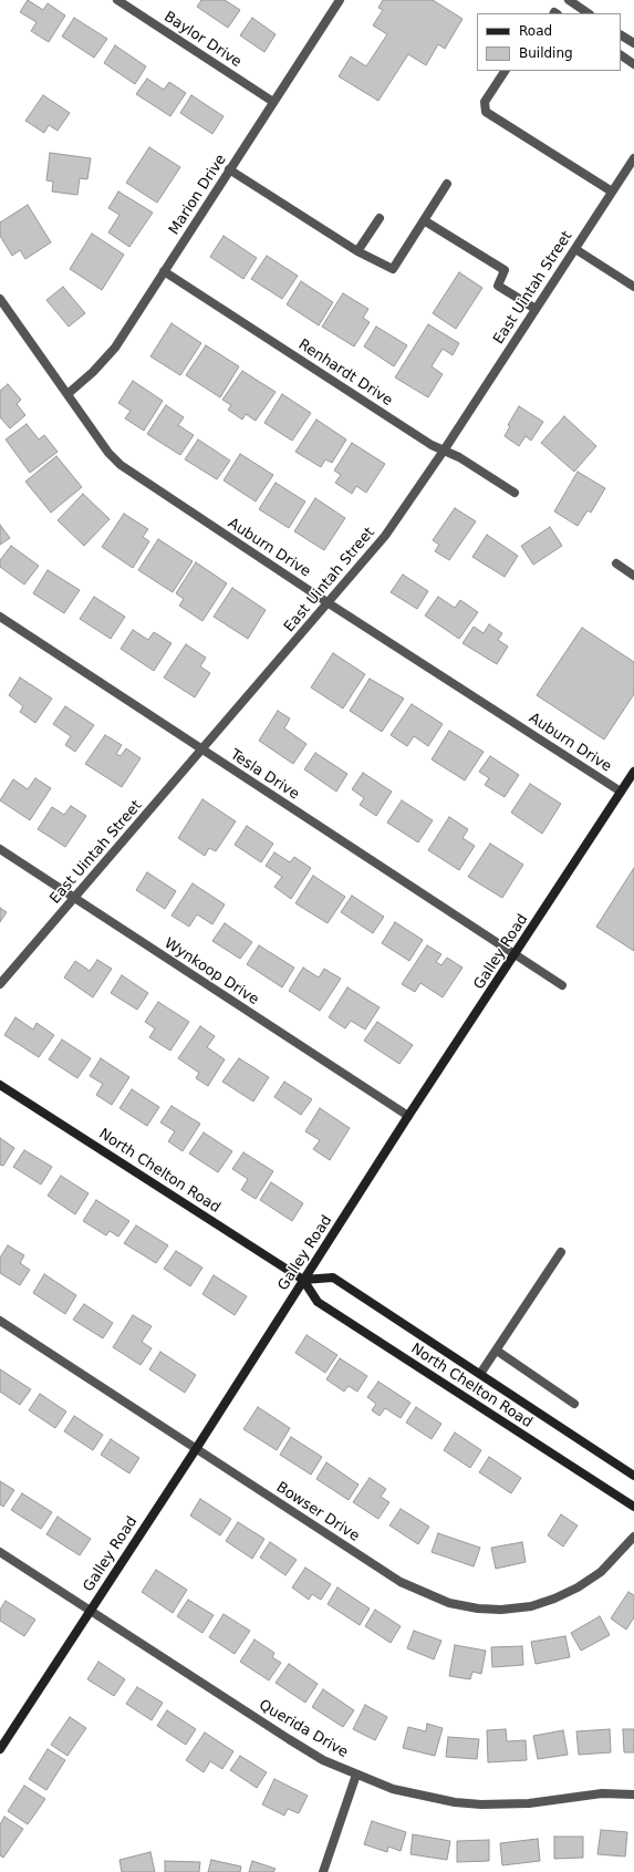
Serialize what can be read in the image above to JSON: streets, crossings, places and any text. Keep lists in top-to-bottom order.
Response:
{
  "streets": {
    "main road": ["Galley Road", "North Chelton Road"],
    "street": [
      "Baylor Drive",
      "Marion Drive",
      "East Uintah Street",
      "Renhardt Drive",
      "Auburn Drive",
      "Tesla Drive",
      "Wynkoop Drive",
      "Bowser Drive",
      "Querida Drive"
    ]
  },
  "crossings": [
    ["Baylor Drive", "Marion Drive"],
    ["Marion Drive", "Renhardt Drive"],
    ["Marion Drive", "Auburn Drive"],
    ["East Uintah Street", "Renhardt Drive"],
    ["East Uintah Street", "Auburn Drive"],
    ["East Uintah Street", "Tesla Drive"],
    ["East Uintah Street", "Wynkoop Drive"],
    ["Auburn Drive", "Galley Road"],
    ["Tesla Drive", "Galley Road"],
    ["Galley Road", "Wynkoop Drive"],
    ["Galley Road", "North Chelton Road"],
    ["Galley Road", "Bowser Drive"],
    ["Galley Road", "Querida Drive"]
  ],
  "legend": ["Road", "Building"]
}
